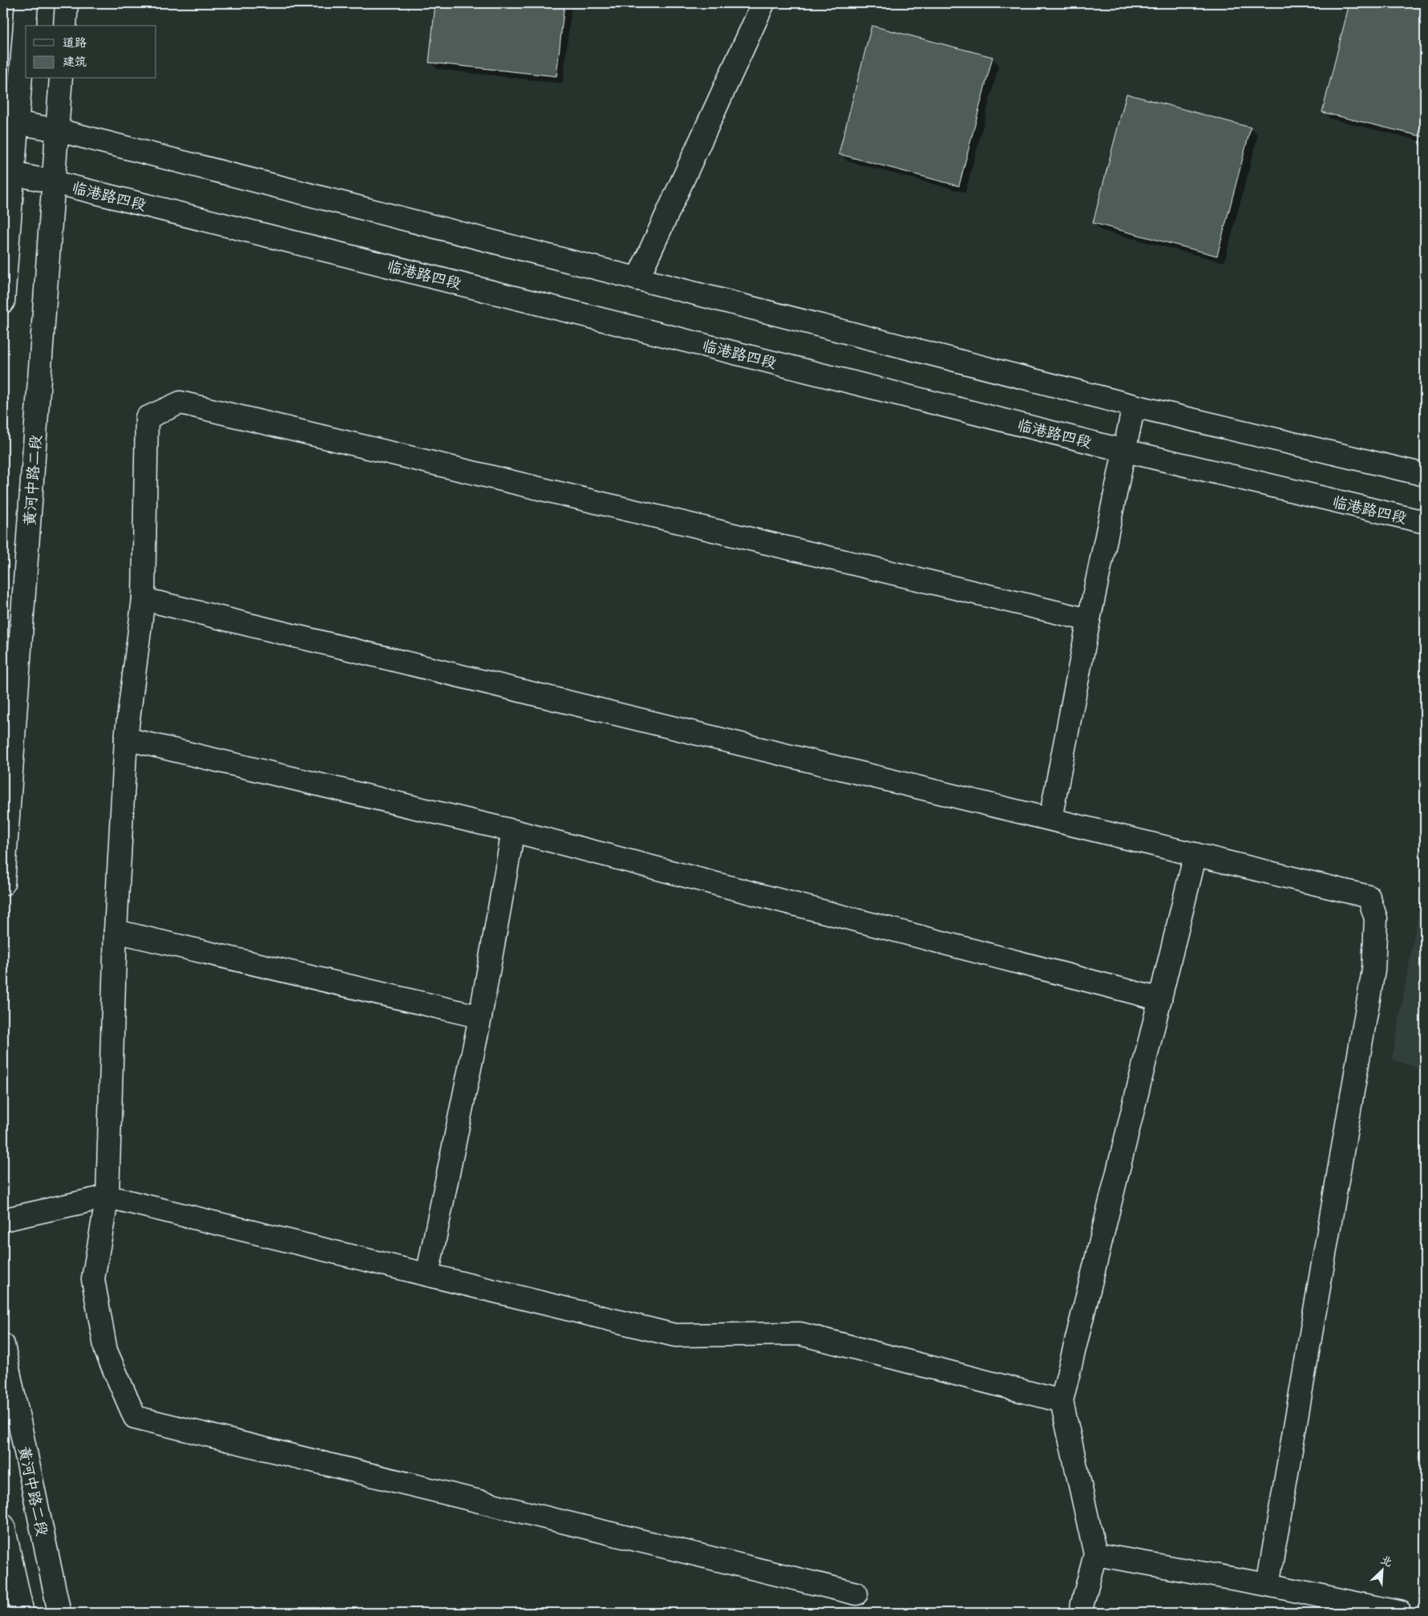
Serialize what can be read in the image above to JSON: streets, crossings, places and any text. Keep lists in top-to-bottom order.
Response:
{
  "streets": {
    "street": ["临港路四段", "黄河中路二段"]
  },
  "crossings": [
    ["临港路四段", "黄河中路二段"]
  ],
  "legend": ["道路", "建筑"],
  "north": "top right"
}
